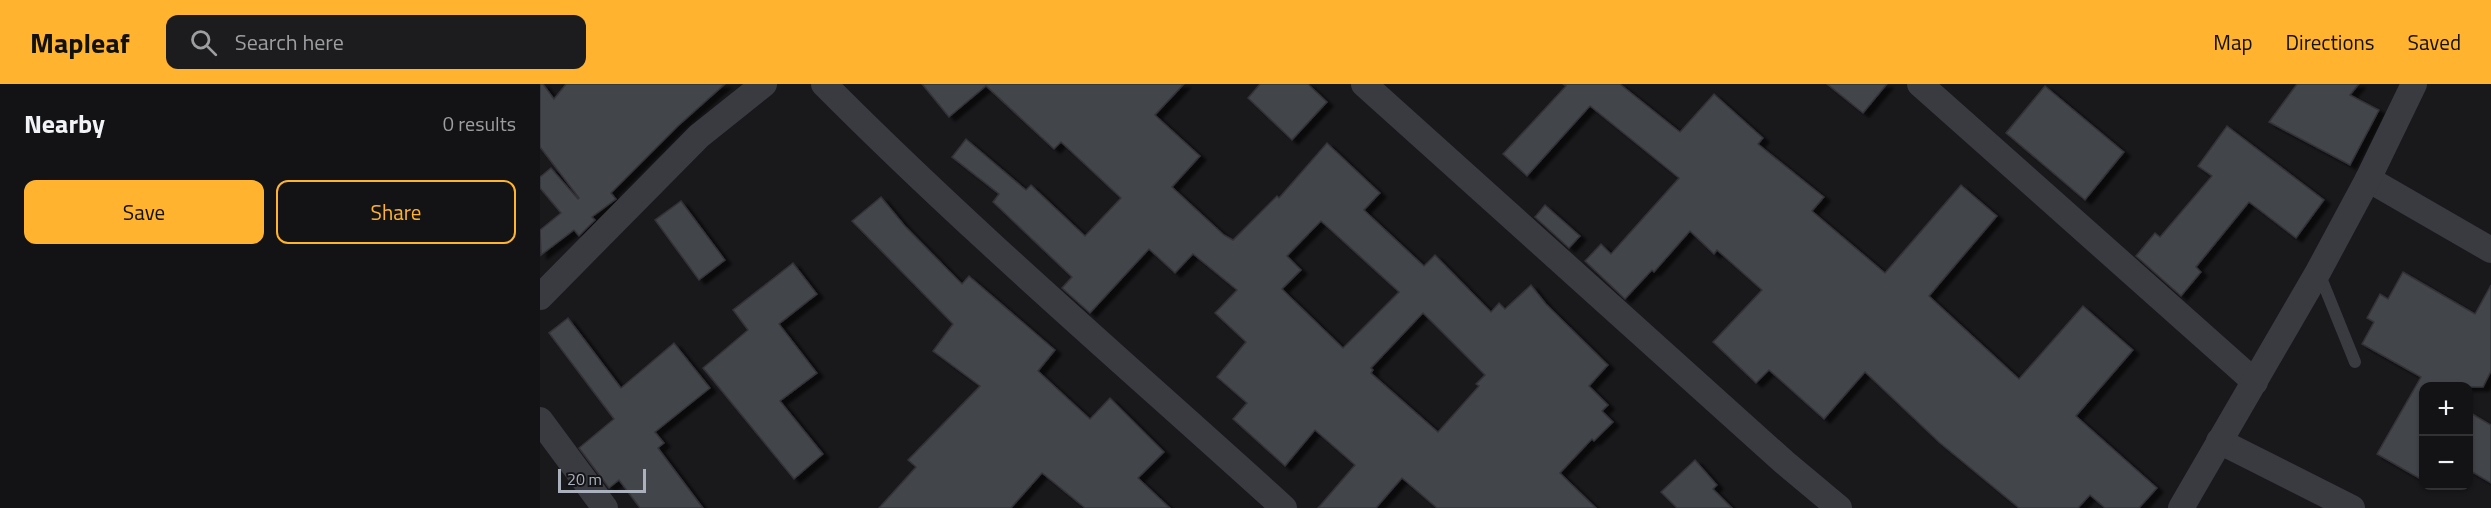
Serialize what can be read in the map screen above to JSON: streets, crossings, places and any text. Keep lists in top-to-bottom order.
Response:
{
  "scale_bar": "20 m",
  "page": {
    "header": "Mapleaf",
    "search": "Search here",
    "nav": ["Map", "Directions", "Saved"],
    "heading": ["Nearby", "0 results"],
    "buttons": ["Save", "Share"],
    "map_buttons": ["+", "−"],
    "scale": "20 m"
  }
}
